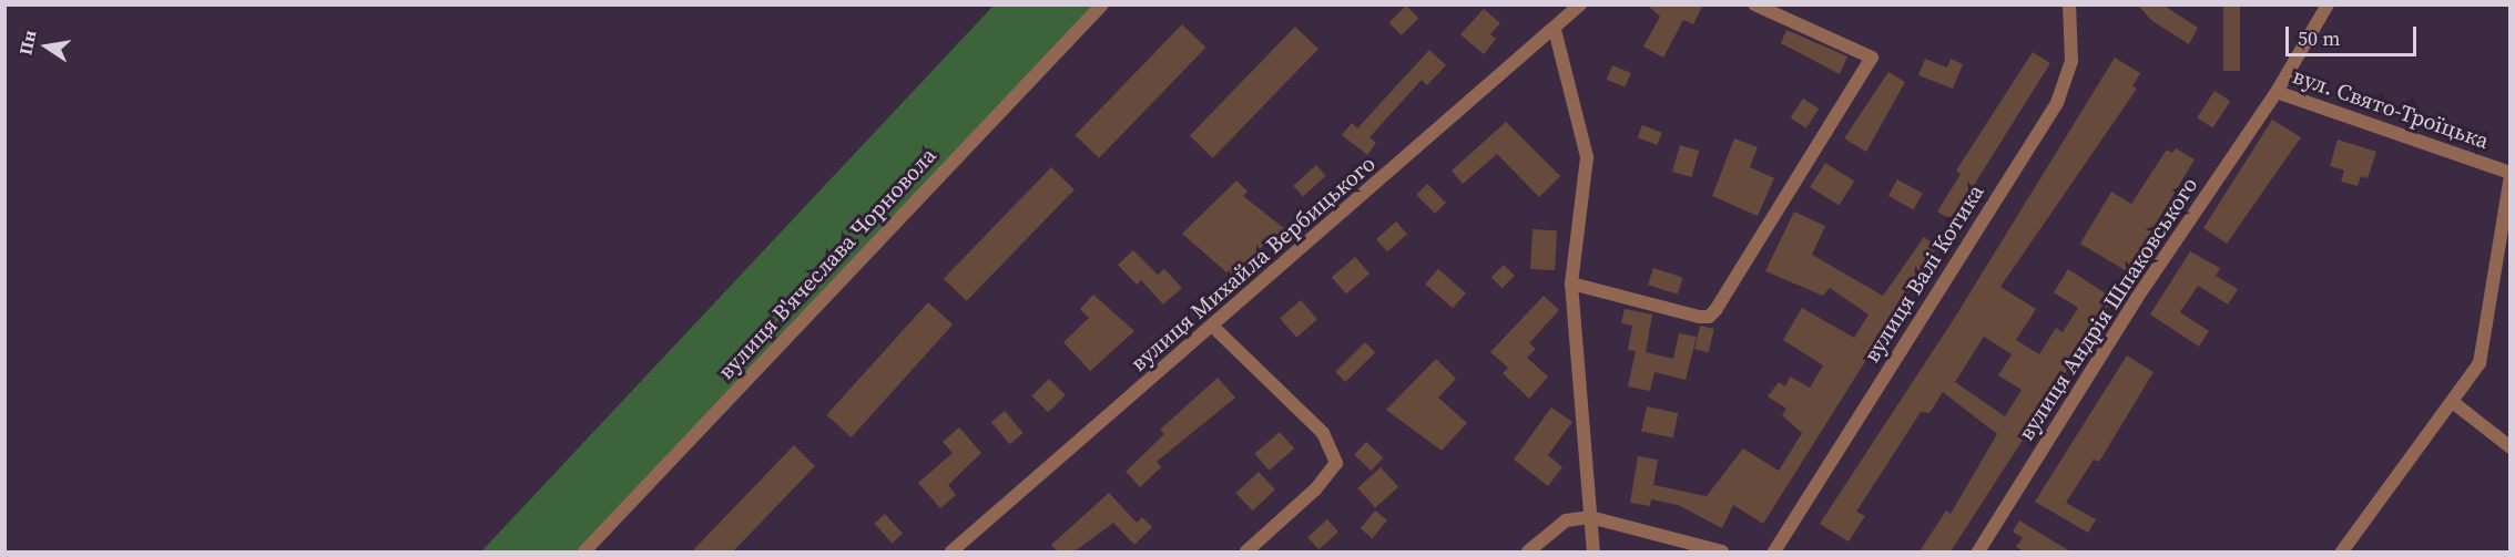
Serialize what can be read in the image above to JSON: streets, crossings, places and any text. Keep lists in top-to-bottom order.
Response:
{
  "streets": {
    "street": [
      "вул. Свято-Троїцька",
      "вулиця В'ячеслава Чорновола",
      "вулиця Михайла Вербицького",
      "вулиця Валі Котика",
      "вулиця Андрія Шпаковського"
    ]
  },
  "crossings": [
    ["вул. Свято-Троїцька", "вулиця Андрія Шпаковського"]
  ],
  "scale_bar": "50 m",
  "north": "left"
}
